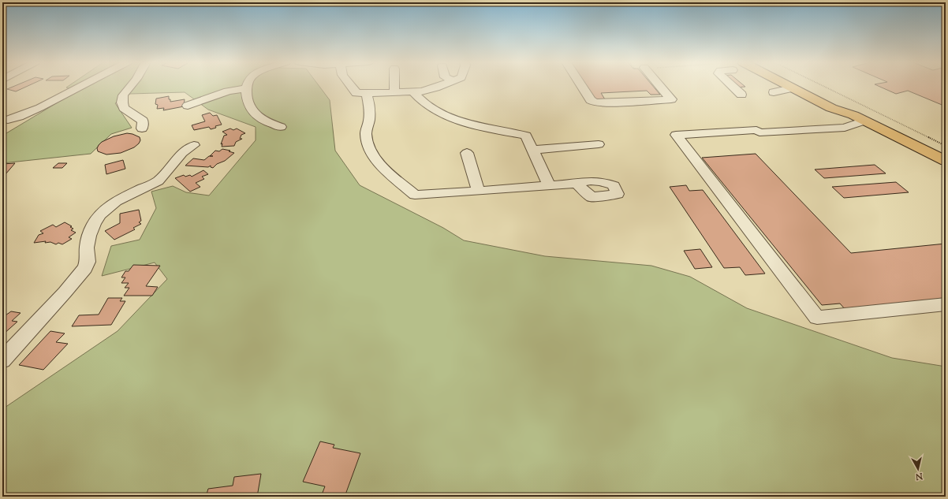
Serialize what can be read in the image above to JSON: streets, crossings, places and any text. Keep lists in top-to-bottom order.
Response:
{
  "north": "bottom"
}
